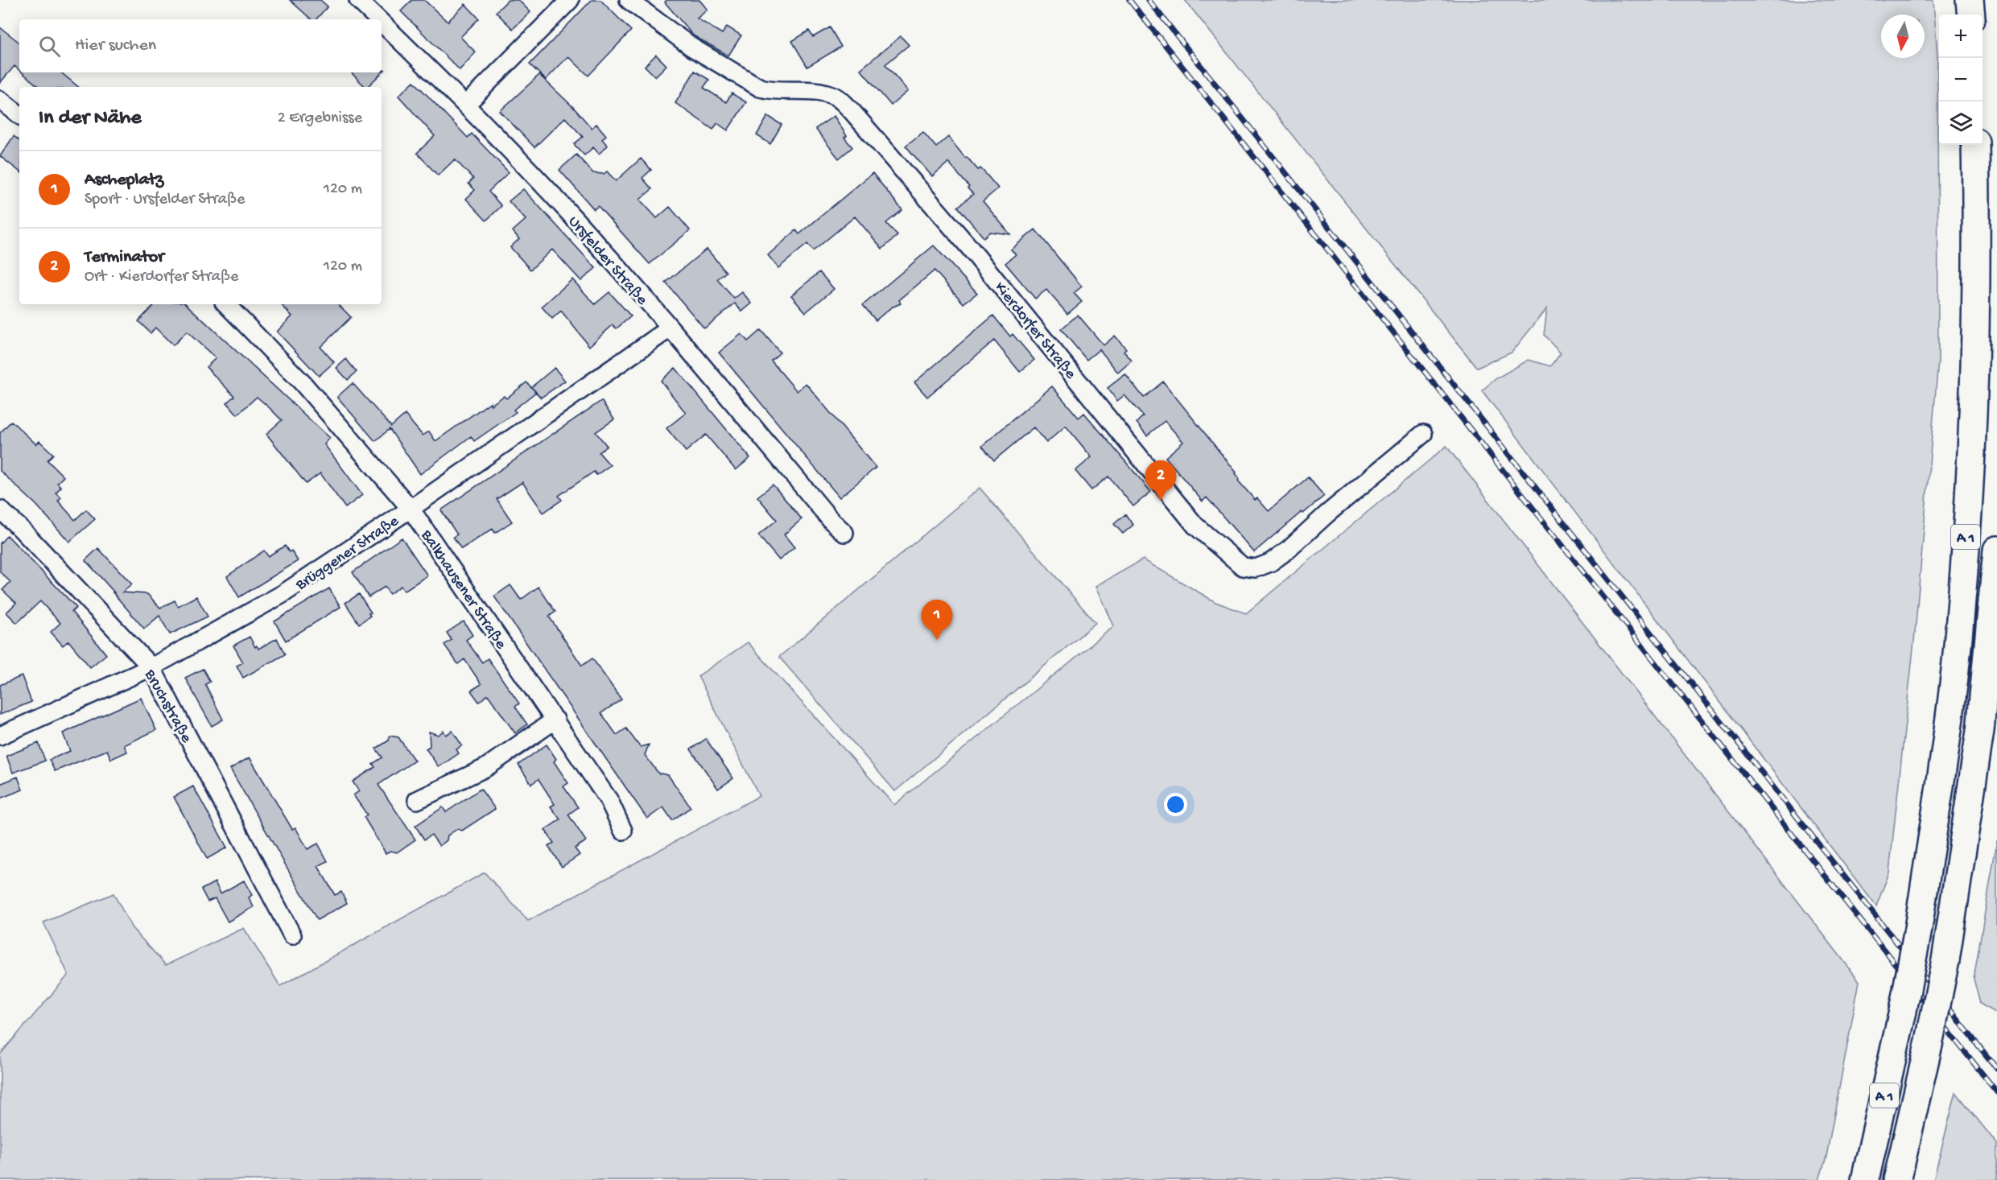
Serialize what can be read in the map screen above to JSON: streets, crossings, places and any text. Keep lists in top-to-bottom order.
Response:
{
  "streets": {
    "highway": ["A 1"],
    "street": [
      "Ursfelder Straße",
      "Kierdorfer Straße",
      "Brüggener Straße",
      "Balkhausener Straße",
      "Bruchstraße"
    ]
  },
  "crossings": [
    ["Ursfelder Straße", "Brüggener Straße"],
    ["Brüggener Straße", "Balkhausener Straße"],
    ["Brüggener Straße", "Bruchstraße"]
  ],
  "north": "bottom",
  "page": {
    "map_buttons": ["+", "−"],
    "search": "Hier suchen",
    "heading": ["In der Nähe", "2 Ergebnisse"],
    "list": [
      {
        "mark": "1",
        "name": "Ascheplatz",
        "note": "Sport · Ursfelder Straße",
        "value": "120 m"
      },
      {
        "mark": "2",
        "name": "Terminator",
        "note": "Ort · Kierdorfer Straße",
        "value": "120 m"
      }
    ],
    "pins": ["2", "1"]
  }
}
